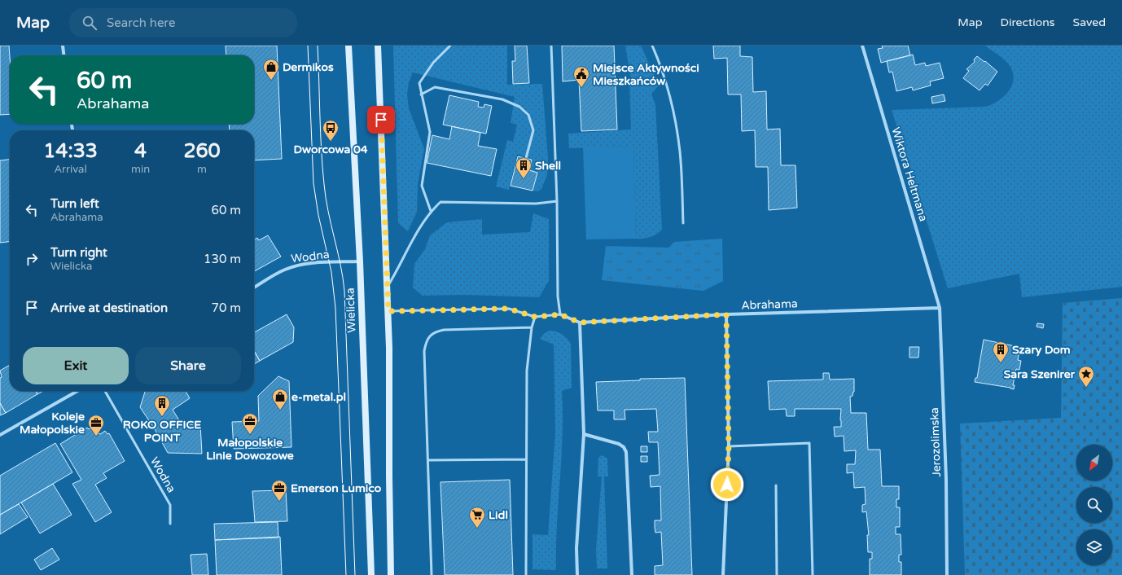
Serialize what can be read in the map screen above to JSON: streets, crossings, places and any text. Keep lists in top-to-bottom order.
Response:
{
  "streets": {
    "main road": ["Wielicka"],
    "street": [
      "Wiktora Heltmana",
      "Wodna",
      "Abrahama",
      "Jerozolimska"
    ]
  },
  "crossings": [
    ["Wiktora Heltmana", "Abrahama"],
    ["Wiktora Heltmana", "Jerozolimska"],
    ["Wodna", "Wielicka"],
    ["Abrahama", "Jerozolimska"]
  ],
  "places": {
    "shop": ["Dermikos", "e-metal.pl"],
    "public building": ["Miejsce Aktywności Mieszkańców"],
    "bus stop": ["Dworcowa 04"],
    "building": ["Shell", "Szary Dom", "ROKO OFFICE POINT"],
    "place": ["Sara Szenirer"],
    "office": ["Małopolskie Linie Dowozowe", "Koleje Małopolskie", "Emerson Lumico"],
    "supermarket": ["Lidl"]
  },
  "north": "bottom left",
  "page": {
    "header": "Map",
    "search": "Search here",
    "nav": ["Map", "Directions", "Saved"],
    "turn": ["60 m", "Abrahama"],
    "eta": [
      "14:33",
      "Arrival",
      "4",
      "min",
      "260",
      "m"
    ],
    "list": [
      {
        "name": "Turn left",
        "note": "Abrahama",
        "value": "60 m"
      },
      {
        "name": "Turn right",
        "note": "Wielicka",
        "value": "130 m"
      },
      {
        "name": "Arrive at destination",
        "value": "70 m"
      }
    ],
    "buttons": ["Exit", "Share"]
  }
}
